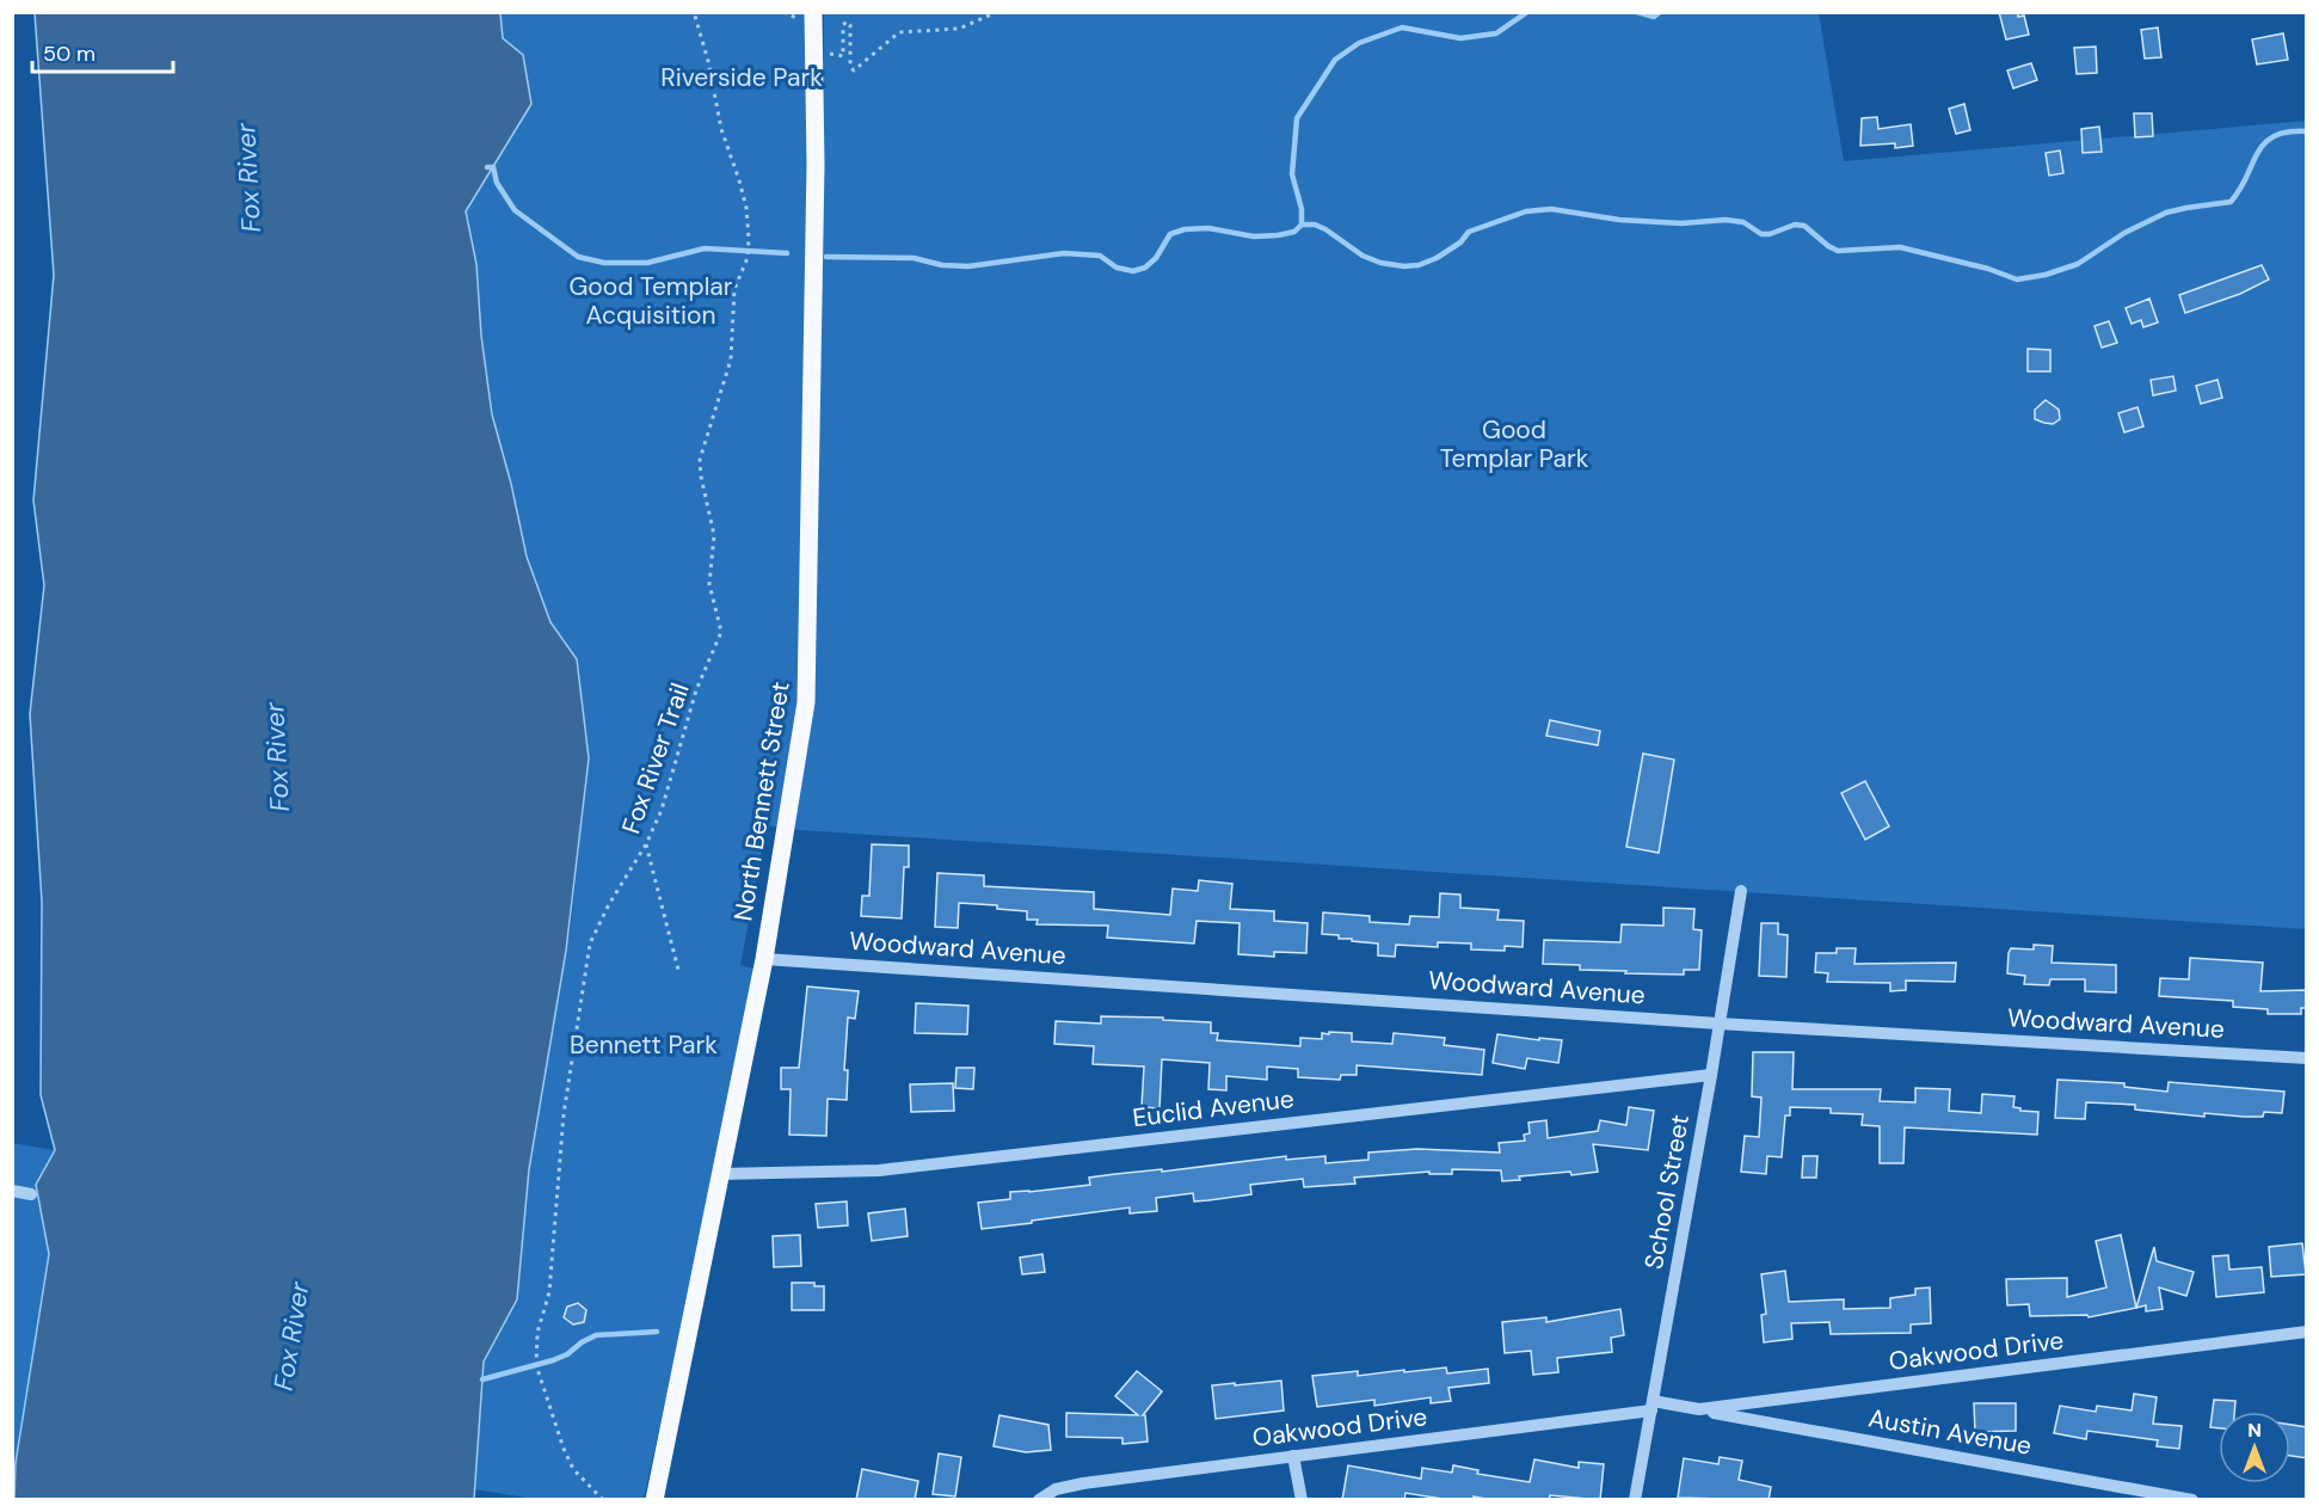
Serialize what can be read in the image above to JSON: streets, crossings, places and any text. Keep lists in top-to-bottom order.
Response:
{
  "streets": {
    "main road": ["North Bennett Street"],
    "street": [
      "Woodward Avenue",
      "Euclid Avenue",
      "School Street",
      "Oakwood Drive",
      "Austin Avenue"
    ],
    "path": ["Fox River Trail"]
  },
  "crossings": [
    ["North Bennett Street", "Woodward Avenue"],
    ["North Bennett Street", "Euclid Avenue"],
    ["Woodward Avenue", "School Street"],
    ["Euclid Avenue", "School Street"],
    ["School Street", "Oakwood Drive"],
    ["Oakwood Drive", "Austin Avenue"]
  ],
  "water": ["Fox River"],
  "parks": [
    "Riverside Park",
    "Good Templar Acquisition",
    "Good Templar Park",
    "Bennett Park"
  ],
  "scale_bar": "50 m",
  "north": "top"
}
